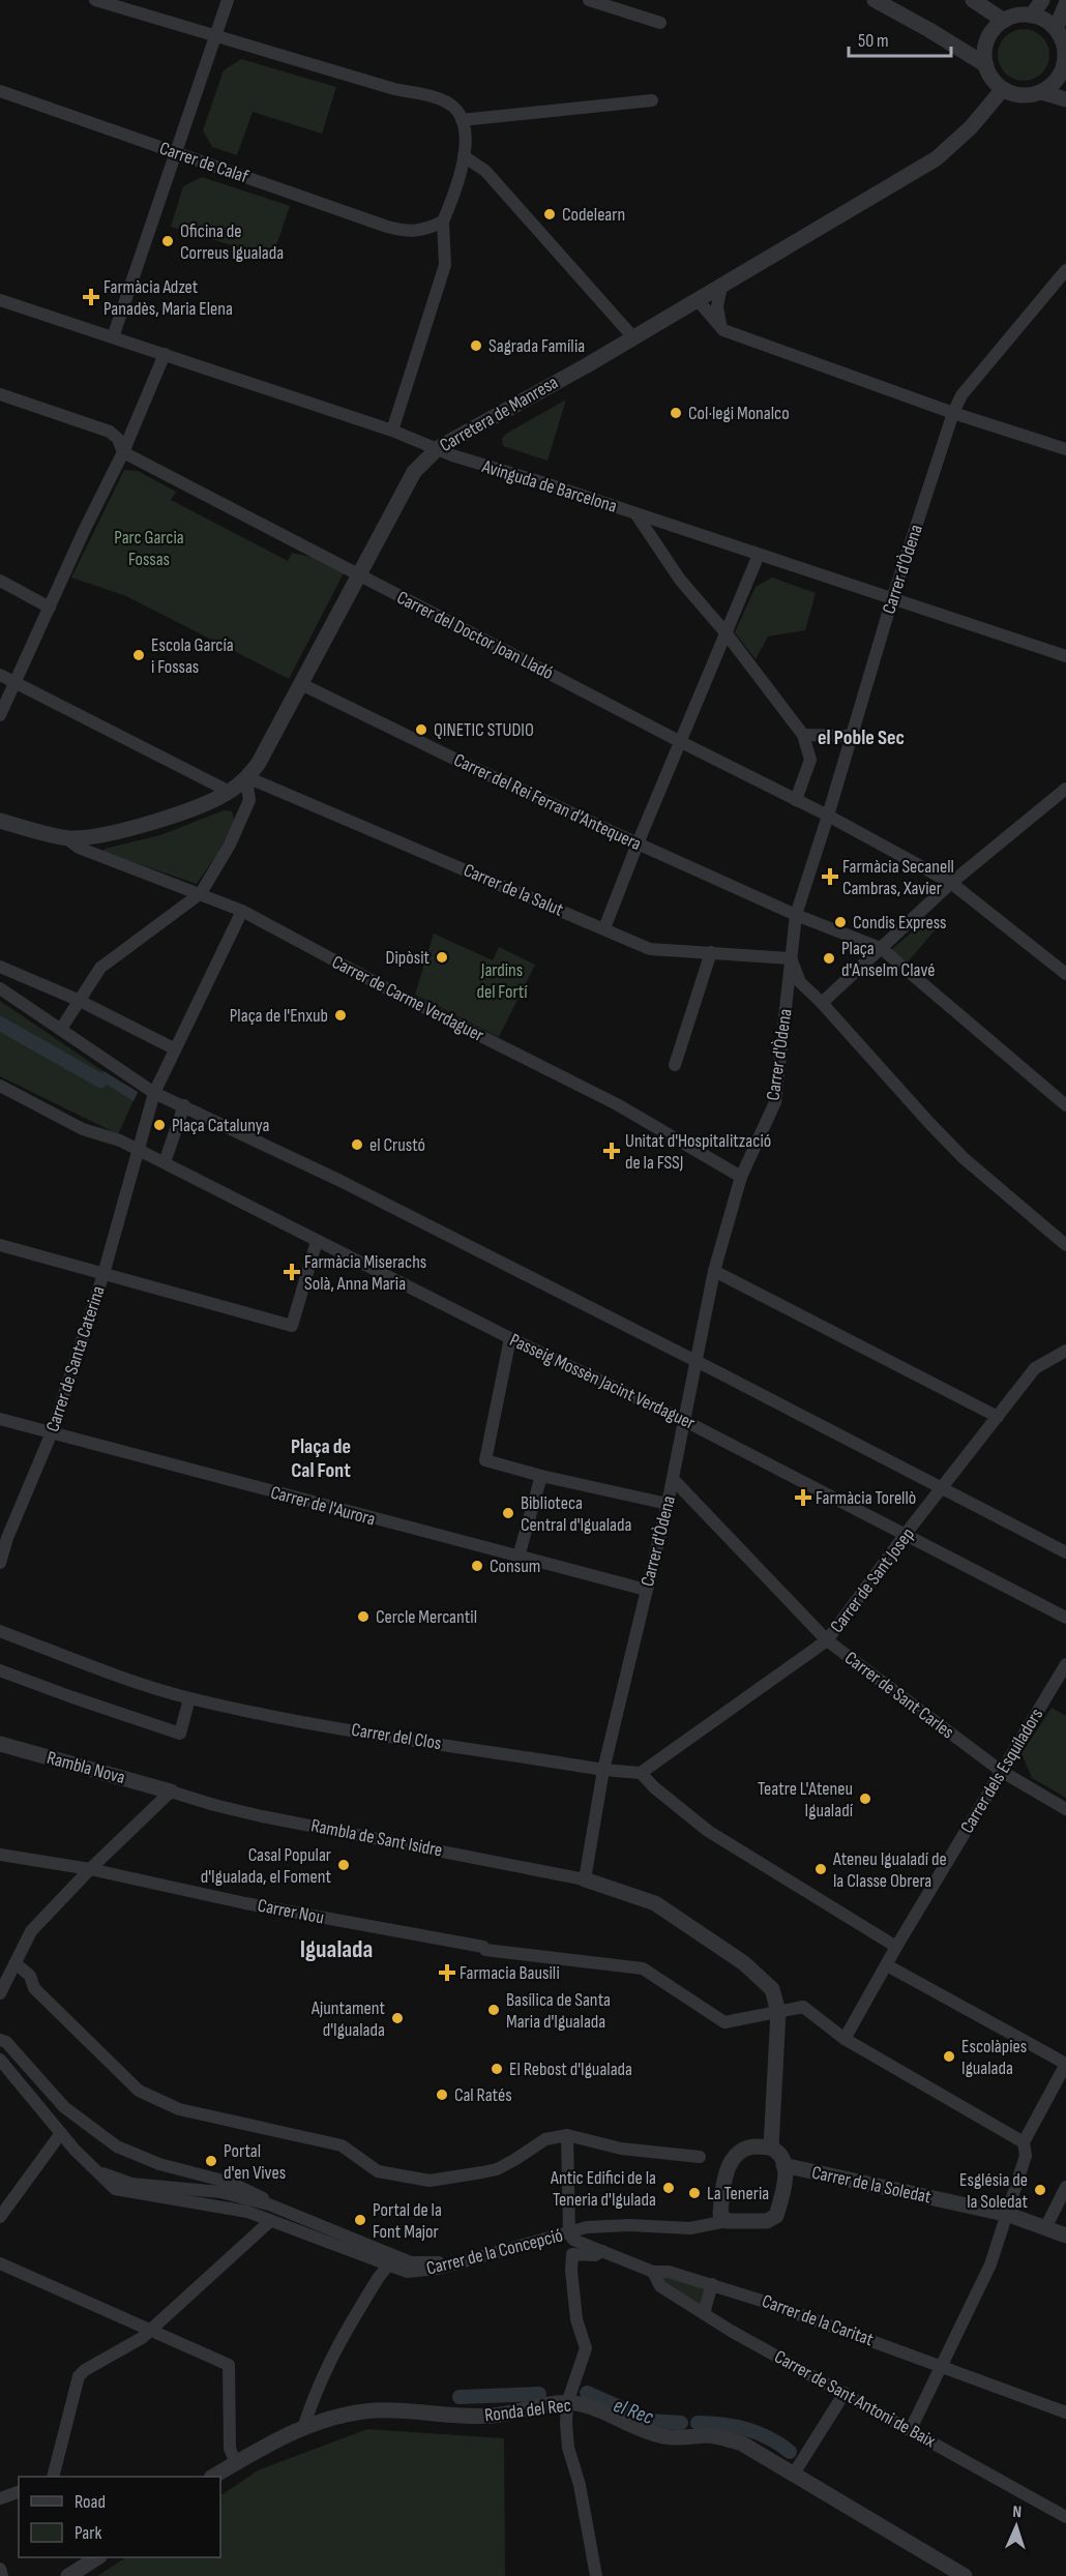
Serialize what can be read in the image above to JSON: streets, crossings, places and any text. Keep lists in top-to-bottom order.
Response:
{
  "streets": {
    "street": [
      "Carrer de Calaf",
      "Carretera de Manresa",
      "Avinguda de Barcelona",
      "Carrer d'Òdena",
      "Carrer del Doctor Joan Lladó",
      "Carrer del Rei Ferran d'Antequera",
      "Carrer de la Salut",
      "Carrer de Carme Verdaguer",
      "Carrer de Santa Caterina",
      "Passeig Mossèn Jacint Verdaguer",
      "Carrer de l'Aurora",
      "Carrer de Sant Josep",
      "Carrer de Sant Carles",
      "Carrer del Clos",
      "Rambla Nova",
      "Carrer dels Esquiladors",
      "Rambla de Sant Isidre",
      "Carrer Nou",
      "Carrer de la Soledat",
      "Carrer de la Concepció",
      "Carrer de la Caritat",
      "Carrer de Sant Antoni de Baix",
      "Ronda del Rec"
    ]
  },
  "crossings": [
    ["Carretera de Manresa", "Avinguda de Barcelona"],
    ["Carretera de Manresa", "Carrer del Doctor Joan Lladó"],
    ["Carretera de Manresa", "Carrer del Rei Ferran d'Antequera"],
    ["Carretera de Manresa", "Carrer de la Salut"],
    ["Carretera de Manresa", "Carrer de Carme Verdaguer"],
    ["Avinguda de Barcelona", "Carrer d'Òdena"],
    ["Carrer d'Òdena", "Carrer del Doctor Joan Lladó"],
    ["Carrer d'Òdena", "Carrer del Rei Ferran d'Antequera"],
    ["Carrer d'Òdena", "Carrer de la Salut"],
    ["Carrer d'Òdena", "Carrer de Carme Verdaguer"],
    ["Carrer d'Òdena", "Passeig Mossèn Jacint Verdaguer"],
    ["Carrer d'Òdena", "Carrer de l'Aurora"],
    ["Carrer d'Òdena", "Carrer de Sant Carles"],
    ["Carrer d'Òdena", "Carrer del Clos"],
    ["Carrer d'Òdena", "Rambla de Sant Isidre"],
    ["Carrer de Santa Caterina", "Passeig Mossèn Jacint Verdaguer"],
    ["Carrer de Santa Caterina", "Carrer de l'Aurora"],
    ["Passeig Mossèn Jacint Verdaguer", "Carrer de Sant Josep"],
    ["Carrer de Sant Josep", "Carrer de Sant Carles"],
    ["Carrer de Sant Josep", "Carrer del Clos"],
    ["Carrer de Sant Carles", "Carrer dels Esquiladors"],
    ["Rambla Nova", "Rambla de Sant Isidre"],
    ["Carrer dels Esquiladors", "Carrer Nou"],
    ["Carrer de la Soledat", "Carrer de la Concepció"],
    ["Carrer de la Concepció", "Carrer de la Caritat"],
    ["Carrer de la Caritat", "Carrer de Sant Antoni de Baix"]
  ],
  "districts": ["el Poble Sec", "Plaça de Cal Font", "Igualada"],
  "water": ["el Rec"],
  "parks": ["Parc Garcia Fossas", "Jardins del Fortí"],
  "places": {
    "other": [
      "Codelearn",
      "Oficina de Correus Igualada",
      "Sagrada Família",
      "Col·legi Monalco",
      "Escola García i Fossas",
      "QINETIC STUDIO",
      "Condis Express",
      "Dipòsit",
      "Plaça d'Anselm Clavé",
      "Plaça de l'Enxub",
      "Plaça Catalunya",
      "el Crustó",
      "Biblioteca Central d'Igualada",
      "Consum",
      "Cercle Mercantil",
      "Teatre L'Ateneu Igualadí",
      "Casal Popular d'Igualada, el Foment",
      "Ateneu Igualadí de la Classe Obrera",
      "Basílica de Santa Maria d'Igualada",
      "Ajuntament d'Igualada",
      "Escolàpies Igualada",
      "El Rebost d'Igualada",
      "Cal Ratés",
      "Portal d'en Vives",
      "Antic Edifici de la Teneria d'Igulada",
      "Església de la Soledat",
      "La Teneria",
      "Portal de la Font Major"
    ],
    "health": [
      "Farmàcia Adzet Panadès, Maria Elena",
      "Farmàcia Secanell Cambras, Xavier",
      "Unitat d'Hospitalització de la FSSJ",
      "Farmàcia Miserachs Solà, Anna Maria",
      "Farmàcia Torellò",
      "Farmacia Bausili"
    ]
  },
  "legend": ["Road", "Park"],
  "scale_bar": "50 m",
  "north": "top"
}
